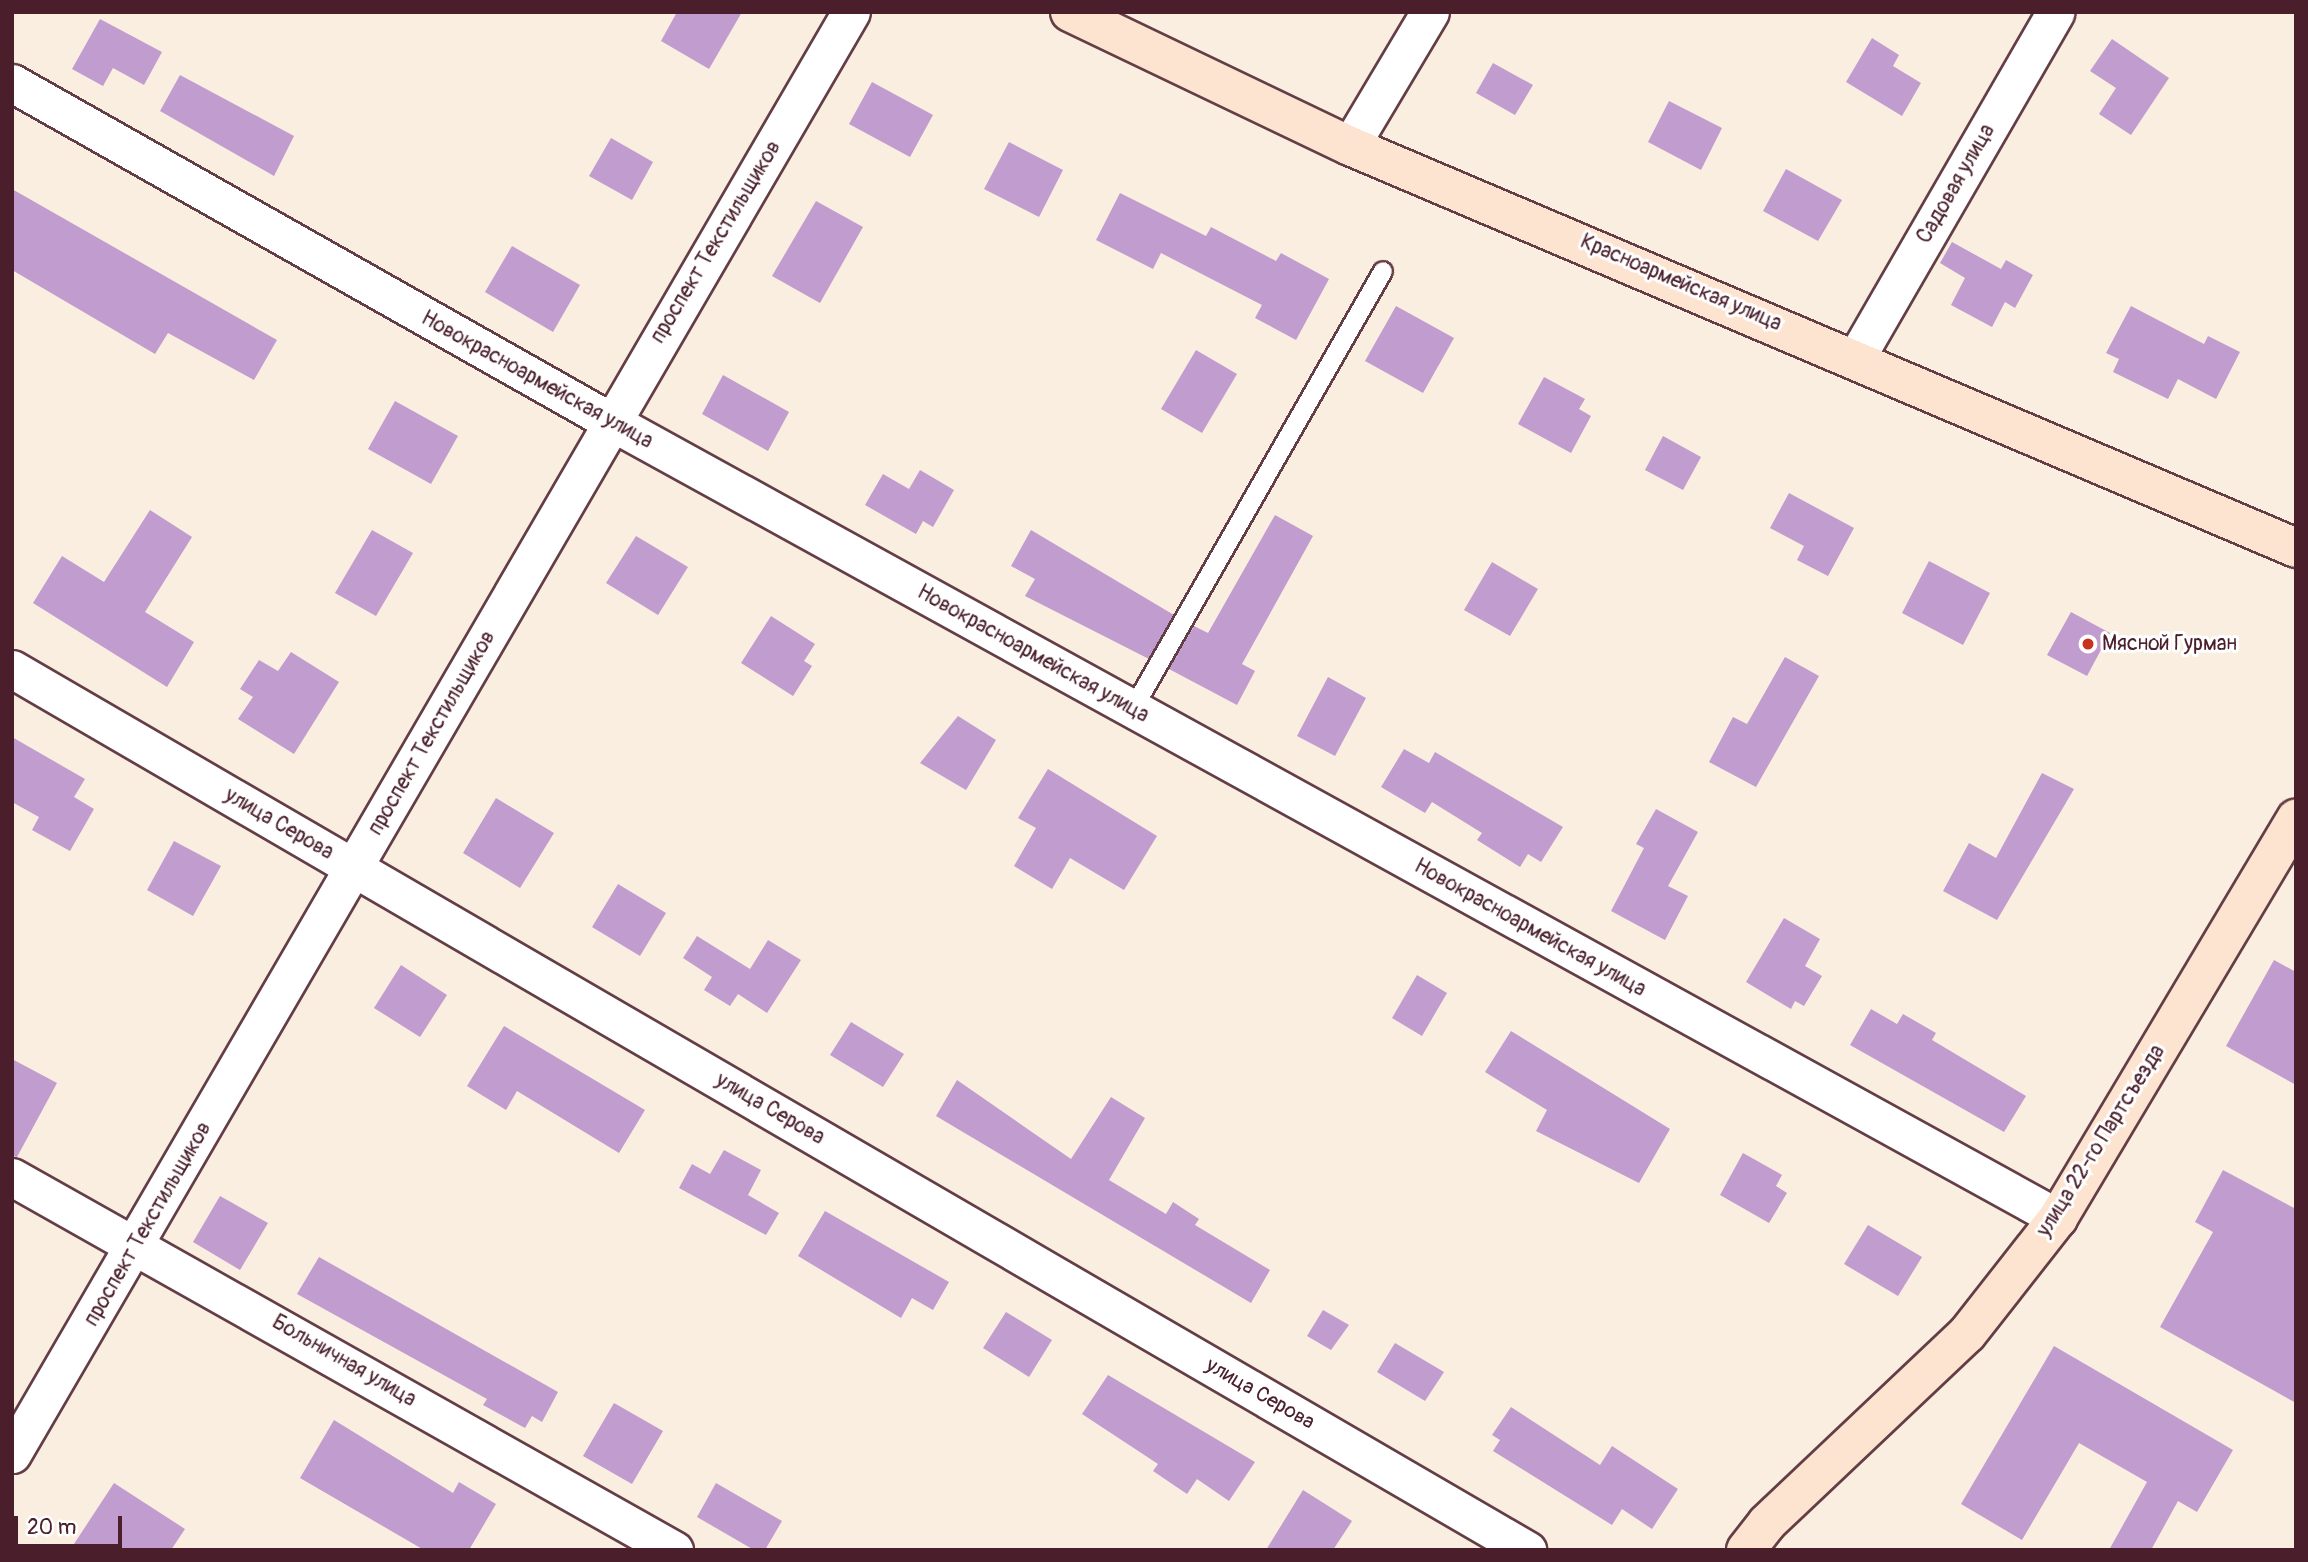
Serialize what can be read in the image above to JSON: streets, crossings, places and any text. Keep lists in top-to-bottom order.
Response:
{
  "streets": {
    "street": [
      "Садовая улица",
      "проспект Текстильщиков",
      "Красноармейская улица",
      "Новокрасноармейская улица",
      "улица Серова",
      "улица 22-го Партсъезда",
      "Больничная улица"
    ]
  },
  "crossings": [
    ["Садовая улица", "Красноармейская улица"],
    ["проспект Текстильщиков", "Новокрасноармейская улица"],
    ["проспект Текстильщиков", "улица Серова"],
    ["проспект Текстильщиков", "Больничная улица"],
    ["Новокрасноармейская улица", "улица 22-го Партсъезда"]
  ],
  "places": ["Мясной Гурман"],
  "scale_bar": "20 m"
}
